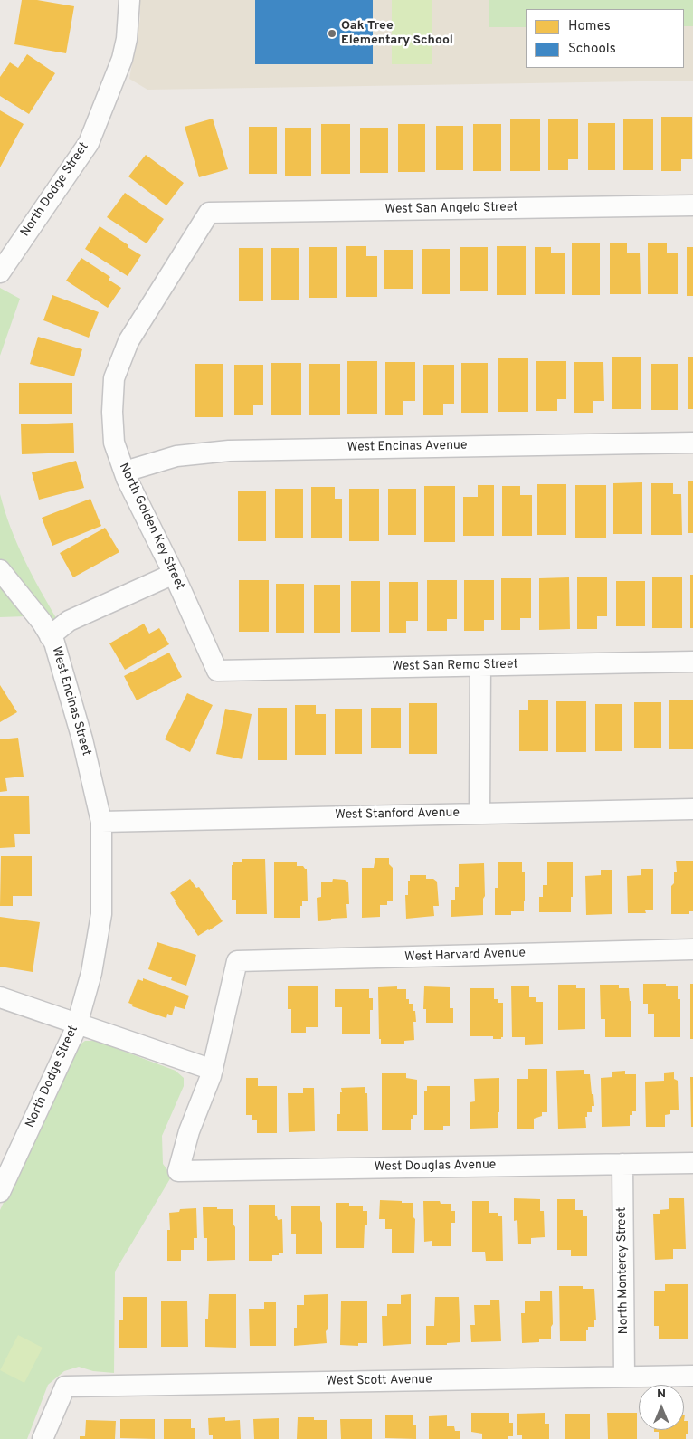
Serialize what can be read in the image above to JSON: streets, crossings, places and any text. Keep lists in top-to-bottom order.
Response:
{
  "streets": {
    "street": [
      "North Dodge Street",
      "West San Angelo Street",
      "West Encinas Avenue",
      "North Golden Key Street",
      "West San Remo Street",
      "West Encinas Street",
      "West Stanford Avenue",
      "West Harvard Avenue",
      "West Douglas Avenue",
      "North Monterey Street",
      "West Scott Avenue"
    ]
  },
  "crossings": [
    ["North Dodge Street", "West Encinas Street"],
    ["North Dodge Street", "West Stanford Avenue"],
    ["West San Angelo Street", "North Golden Key Street"],
    ["West Encinas Avenue", "North Golden Key Street"],
    ["North Golden Key Street", "West San Remo Street"],
    ["West Encinas Street", "West Stanford Avenue"],
    ["West Harvard Avenue", "West Douglas Avenue"],
    ["West Douglas Avenue", "North Monterey Street"],
    ["North Monterey Street", "West Scott Avenue"]
  ],
  "places": ["Oak Tree Elementary School"],
  "legend": ["Homes", "Schools"],
  "north": "top"
}
